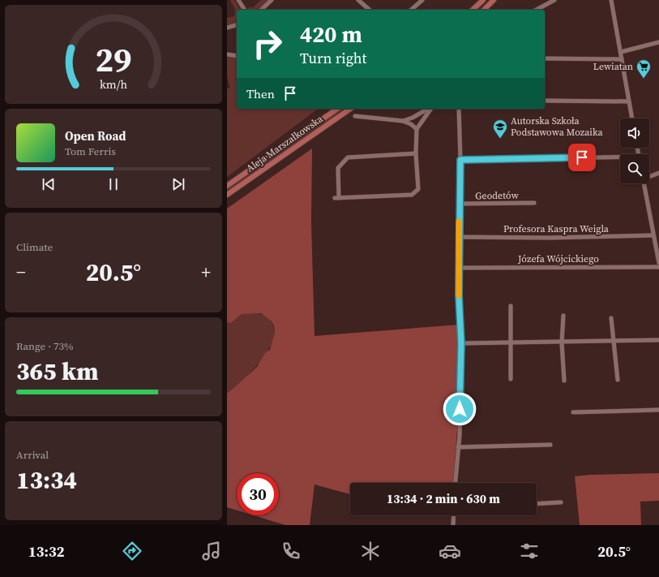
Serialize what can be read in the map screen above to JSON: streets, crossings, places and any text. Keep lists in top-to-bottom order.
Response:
{
  "streets": {
    "main road": ["Aleja Marszałkowska"],
    "street": ["Geodetów", "Profesora Kaspra Weigla", "Józefa Wójcickiego"]
  },
  "places": {
    "supermarket": ["Lewiatan"],
    "school or university": ["Autorska Szkoła Podstawowa Mozaika"]
  },
  "page": {
    "turn": ["420 m", "Turn right"],
    "then": "Then",
    "song": ["Open Road", "Tom Ferris"],
    "tile": [
      "Climate",
      ["Range · 73%", "365 km"],
      ["Arrival", "13:34"]
    ],
    "heat": ["−", "20.5°", "+"],
    "limit": "30",
    "trip": "13:34 · 2 min · 630 m",
    "tabs": ["13:32", "20.5°"],
    "gauge": ["29", "km/h"]
  }
}
